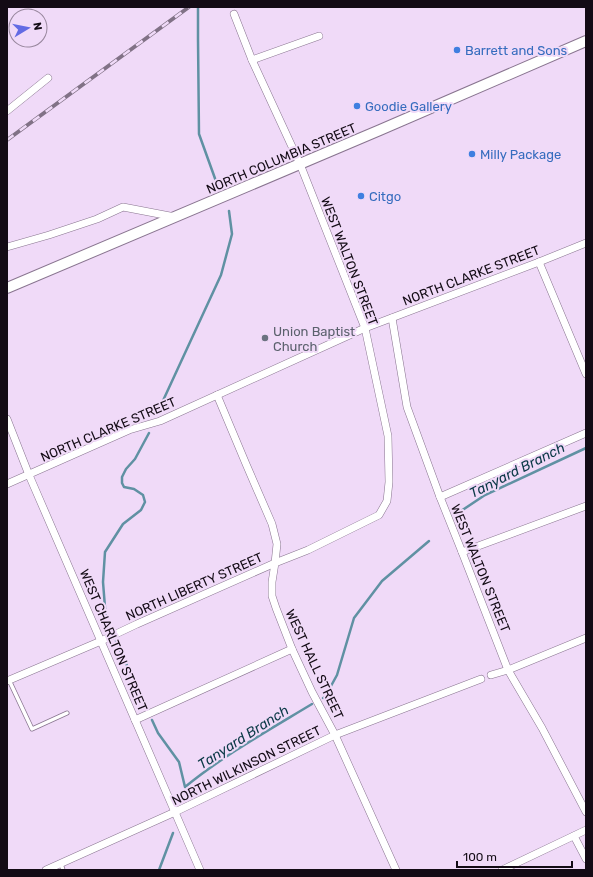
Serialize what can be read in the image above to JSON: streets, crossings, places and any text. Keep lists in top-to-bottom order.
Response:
{
  "streets": {
    "main road": ["NORTH COLUMBIA STREET"],
    "street": [
      "WEST WALTON STREET",
      "NORTH CLARKE STREET",
      "NORTH LIBERTY STREET",
      "WEST CHARLTON STREET",
      "WEST HALL STREET",
      "NORTH WILKINSON STREET"
    ]
  },
  "crossings": [
    ["NORTH COLUMBIA STREET", "WEST WALTON STREET"],
    ["WEST WALTON STREET", "NORTH CLARKE STREET"],
    ["WEST WALTON STREET", "NORTH LIBERTY STREET"],
    ["NORTH CLARKE STREET", "WEST CHARLTON STREET"],
    ["NORTH CLARKE STREET", "WEST HALL STREET"],
    ["NORTH LIBERTY STREET", "WEST CHARLTON STREET"],
    ["NORTH LIBERTY STREET", "WEST HALL STREET"],
    ["WEST CHARLTON STREET", "NORTH WILKINSON STREET"],
    ["WEST HALL STREET", "NORTH WILKINSON STREET"]
  ],
  "water": ["Tanyard Branch"],
  "places": [
    "Barrett and Sons",
    "Goodie Gallery",
    "Milly Package",
    "Citgo",
    "Union Baptist Church"
  ],
  "scale_bar": "100 m",
  "north": "right"
}
